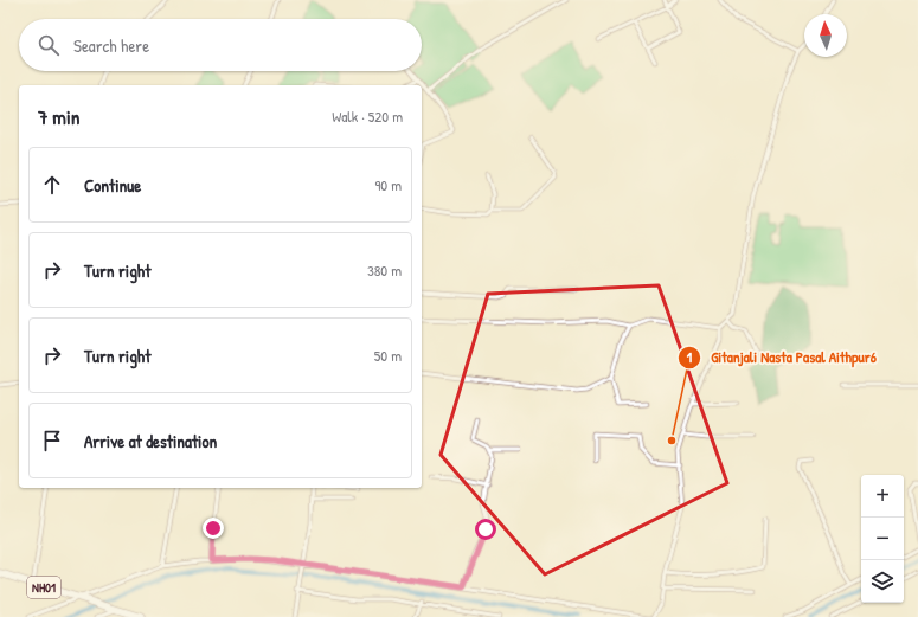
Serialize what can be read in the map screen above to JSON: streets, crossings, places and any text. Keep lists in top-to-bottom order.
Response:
{
  "streets": {
    "highway": ["NH01"]
  },
  "places": ["Gitanjali Nasta Pasal Aithpur6"],
  "north": "top",
  "page": {
    "search": "Search here",
    "heading": ["7 min", "Walk · 520 m"],
    "list": [
      ["Continue", "90 m"],
      ["Turn right", "380 m"],
      ["Turn right", "50 m"],
      "Arrive at destination"
    ],
    "map_buttons": ["+", "−"]
  }
}
